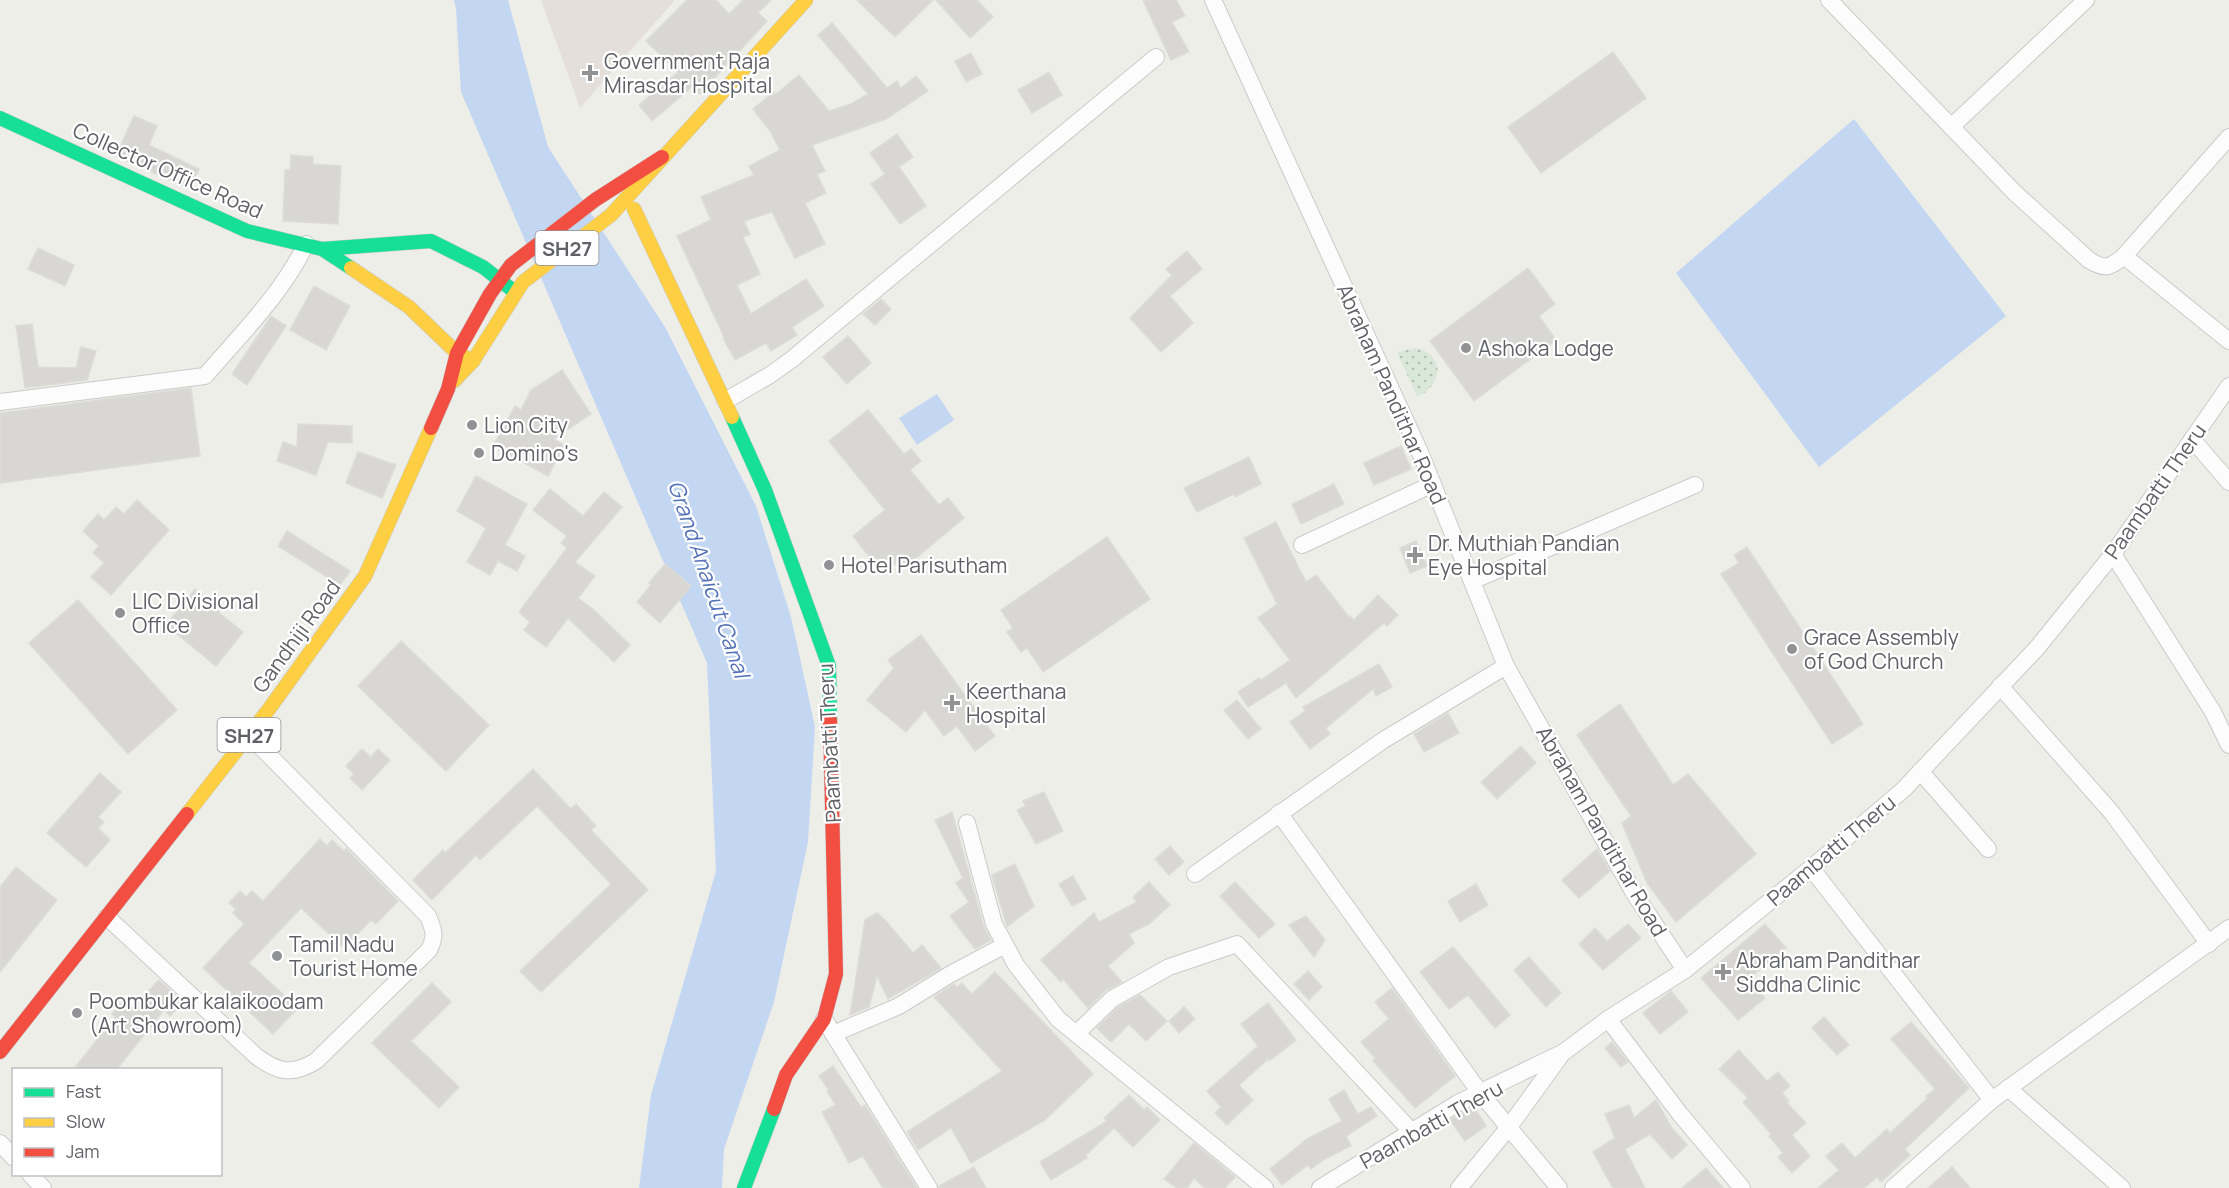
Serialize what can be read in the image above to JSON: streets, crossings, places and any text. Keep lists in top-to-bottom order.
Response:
{
  "streets": {
    "main road": [
      "Collector Office Road",
      "SH27",
      "Paambatti Theru",
      "Gandhiji Road"
    ],
    "street": ["Abraham Pandithar Road"]
  },
  "crossings": [
    ["Collector Office Road", "Gandhiji Road"],
    ["Abraham Pandithar Road", "Paambatti Theru"]
  ],
  "water": ["Grand Anaicut Canal"],
  "places": {
    "health": [
      "Government Raja Mirasdar Hospital",
      "Dr. Muthiah Pandian Eye Hospital",
      "Keerthana Hospital",
      "Abraham Pandithar Siddha Clinic"
    ],
    "other": [
      "Ashoka Lodge",
      "Lion City",
      "Domino's",
      "Hotel Parisutham",
      "LIC Divisional Office",
      "Grace Assembly of God Church",
      "Tamil Nadu Tourist Home",
      "Poombukar kalaikoodam (Art Showroom)"
    ]
  },
  "legend": ["Fast", "Slow", "Jam"]
}
